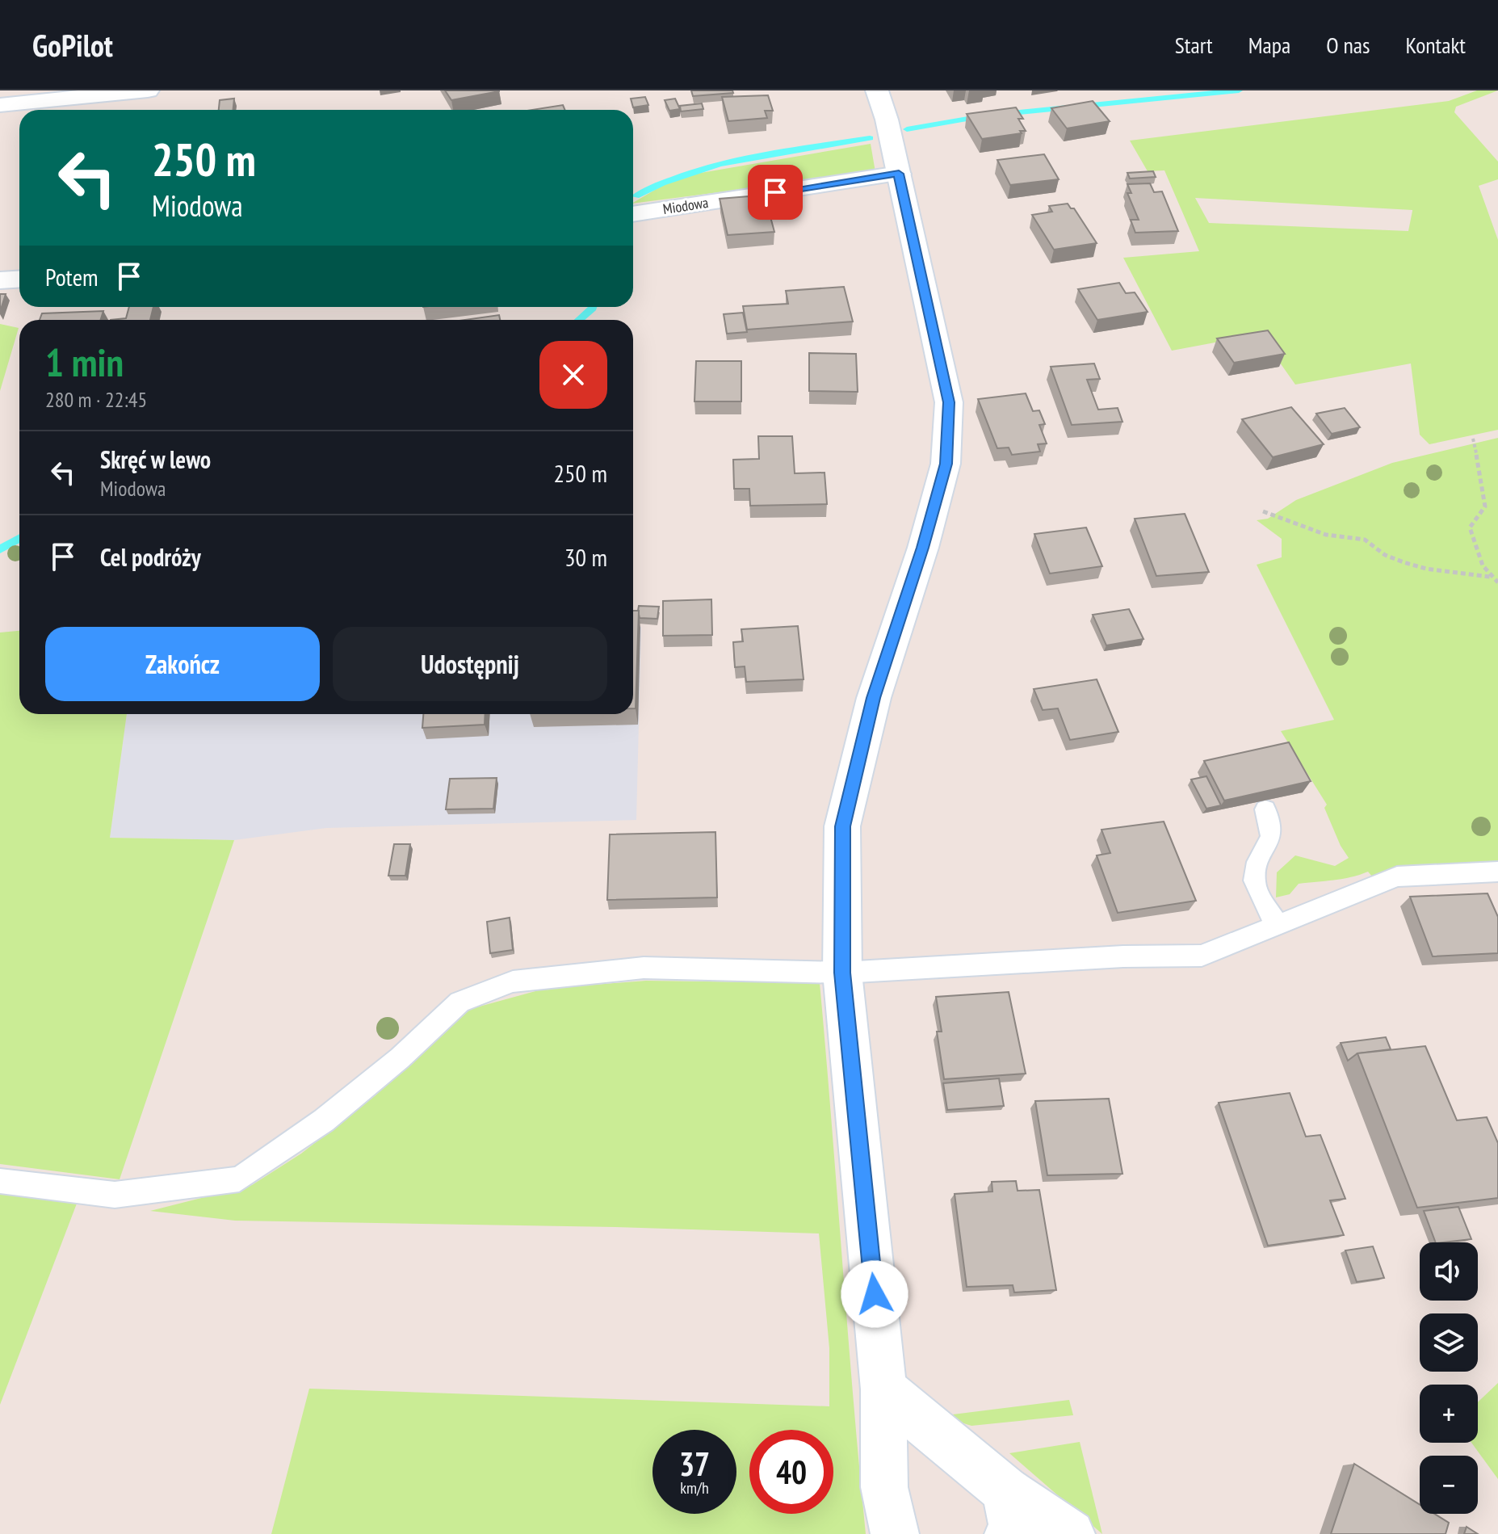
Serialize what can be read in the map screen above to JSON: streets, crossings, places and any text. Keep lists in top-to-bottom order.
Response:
{
  "streets": {
    "street": ["Miodowa"]
  },
  "page": {
    "header": "GoPilot",
    "nav": [
      "Start",
      "Mapa",
      "O nas",
      "Kontakt"
    ],
    "turn": ["250 m", "Miodowa"],
    "then": "Potem",
    "heading": ["1 min", "280 m · 22:45"],
    "list": [
      {
        "name": "Skręć w lewo",
        "note": "Miodowa",
        "value": "250 m"
      },
      {
        "name": "Cel podróży",
        "value": "30 m"
      }
    ],
    "buttons": ["Zakończ", "Udostępnij"],
    "map_buttons": ["+", "−"],
    "speed": "37 km/h",
    "limit": "40"
  }
}
